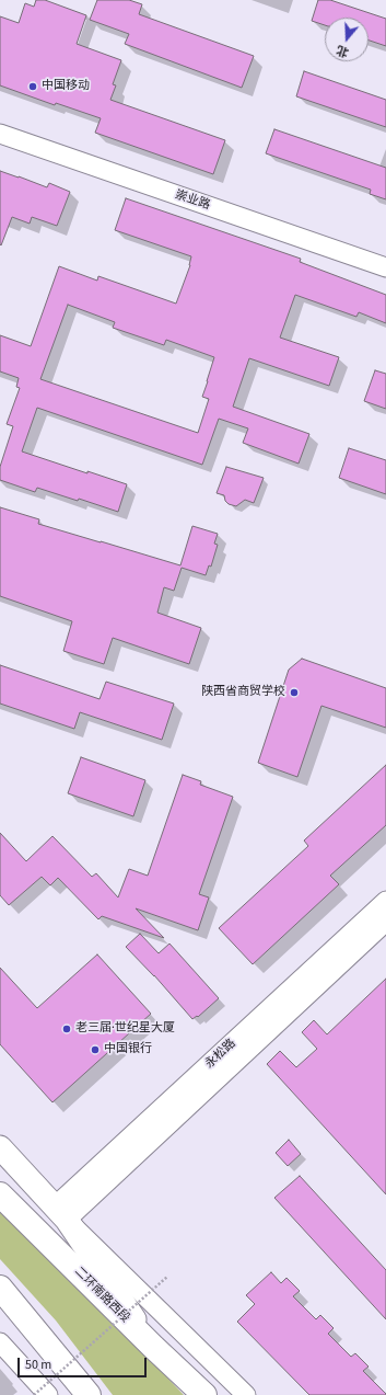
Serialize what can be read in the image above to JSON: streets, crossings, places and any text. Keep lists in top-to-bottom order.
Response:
{
  "streets": {
    "highway": ["二环南路西段"],
    "street": ["崇业路", "永松路"]
  },
  "places": [
    "中国移动",
    "陕西省商贸学校",
    "老三届·世纪星大厦",
    "中国银行"
  ],
  "scale_bar": "50 m",
  "north": "bottom"
}
